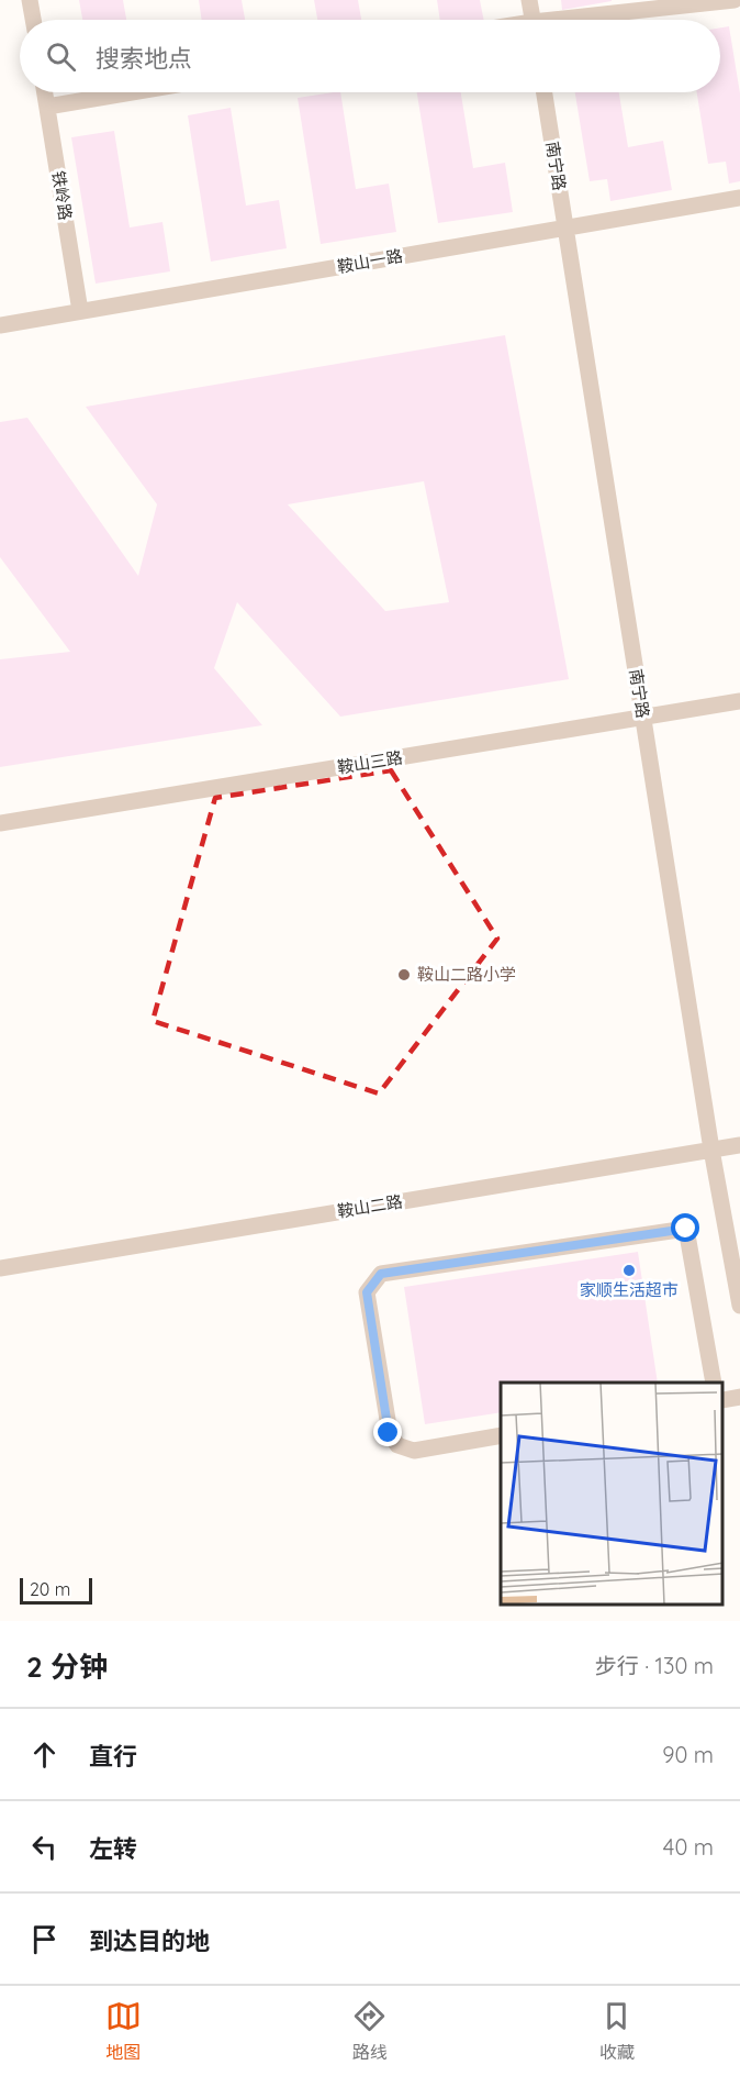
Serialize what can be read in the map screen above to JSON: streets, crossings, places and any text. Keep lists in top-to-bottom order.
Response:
{
  "streets": {
    "street": [
      "南宁路",
      "铁岭路",
      "鞍山一路",
      "鞍山三路",
      "鞍山二路"
    ]
  },
  "crossings": [
    ["南宁路", "鞍山一路"],
    ["南宁路", "鞍山三路"],
    ["南宁路", "鞍山二路"],
    ["铁岭路", "鞍山一路"]
  ],
  "places": ["鞍山二路小学", "家顺生活超市"],
  "scale_bar": "20 m",
  "page": {
    "search": "搜索地点",
    "scale": "20 m",
    "heading": ["2 分钟", "步行 · 130 m"],
    "list": [
      ["直行", "90 m"],
      ["左转", "40 m"],
      "到达目的地"
    ],
    "nav": ["地图", "路线", "收藏"]
  }
}
